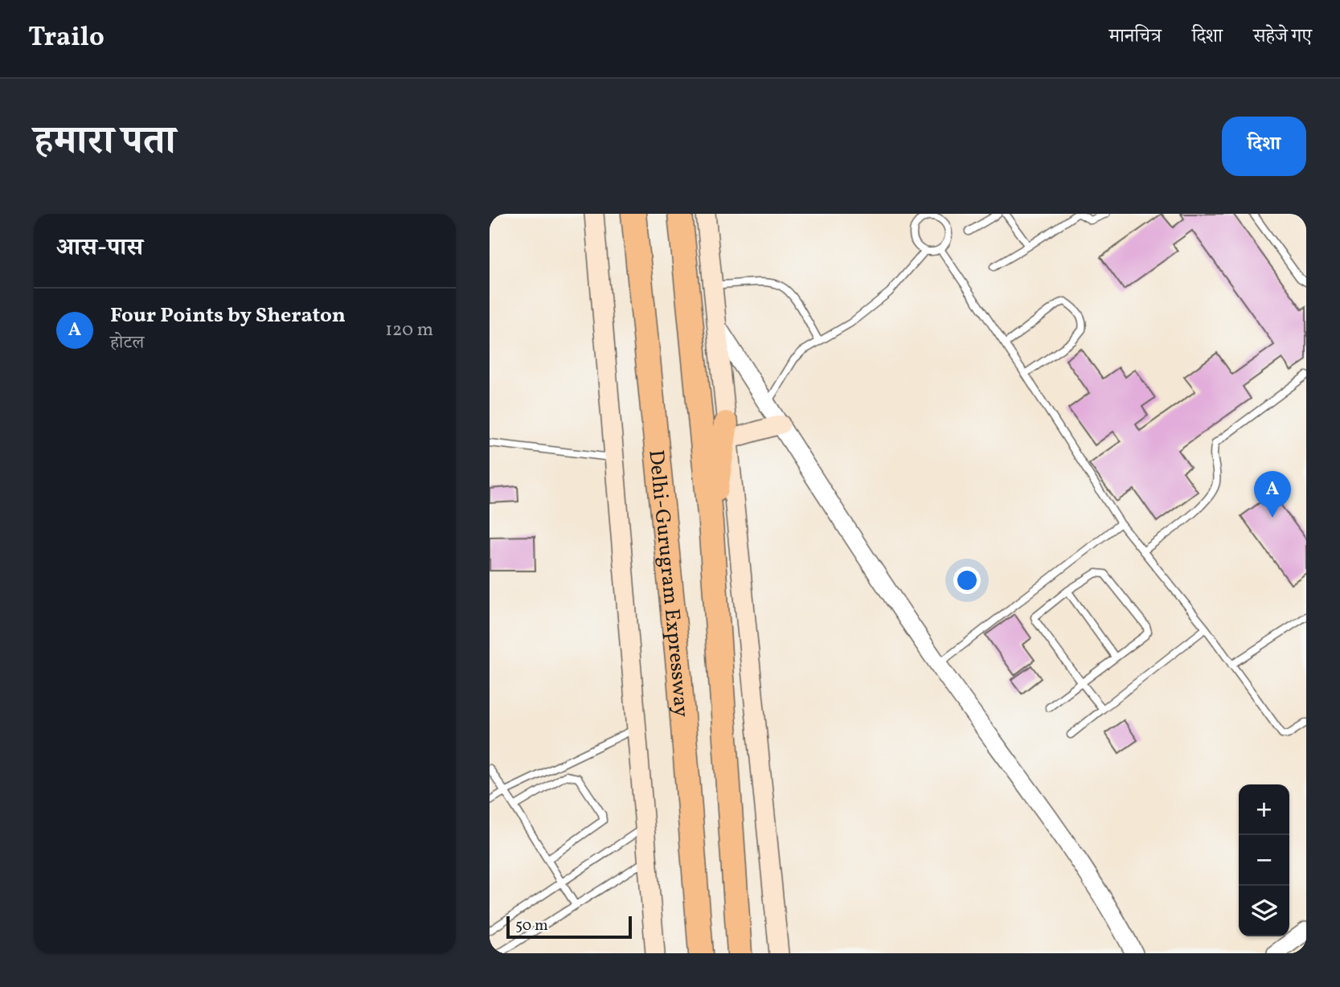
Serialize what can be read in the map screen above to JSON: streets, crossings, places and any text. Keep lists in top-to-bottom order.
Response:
{
  "streets": {
    "highway": ["Delhi-Gurugram Expressway"]
  },
  "scale_bar": "50 m",
  "page": {
    "header": "Trailo",
    "nav": ["मानचित्र", "दिशा", "सहेजे गए"],
    "title": "हमारा पता",
    "buttons": "दिशा",
    "heading": "आस-पास",
    "list": [
      {
        "mark": "A",
        "name": "Four Points by Sheraton",
        "note": "होटल",
        "value": "120 m"
      }
    ],
    "pins": "A",
    "map_buttons": ["+", "−"],
    "scale": "50 m"
  }
}
